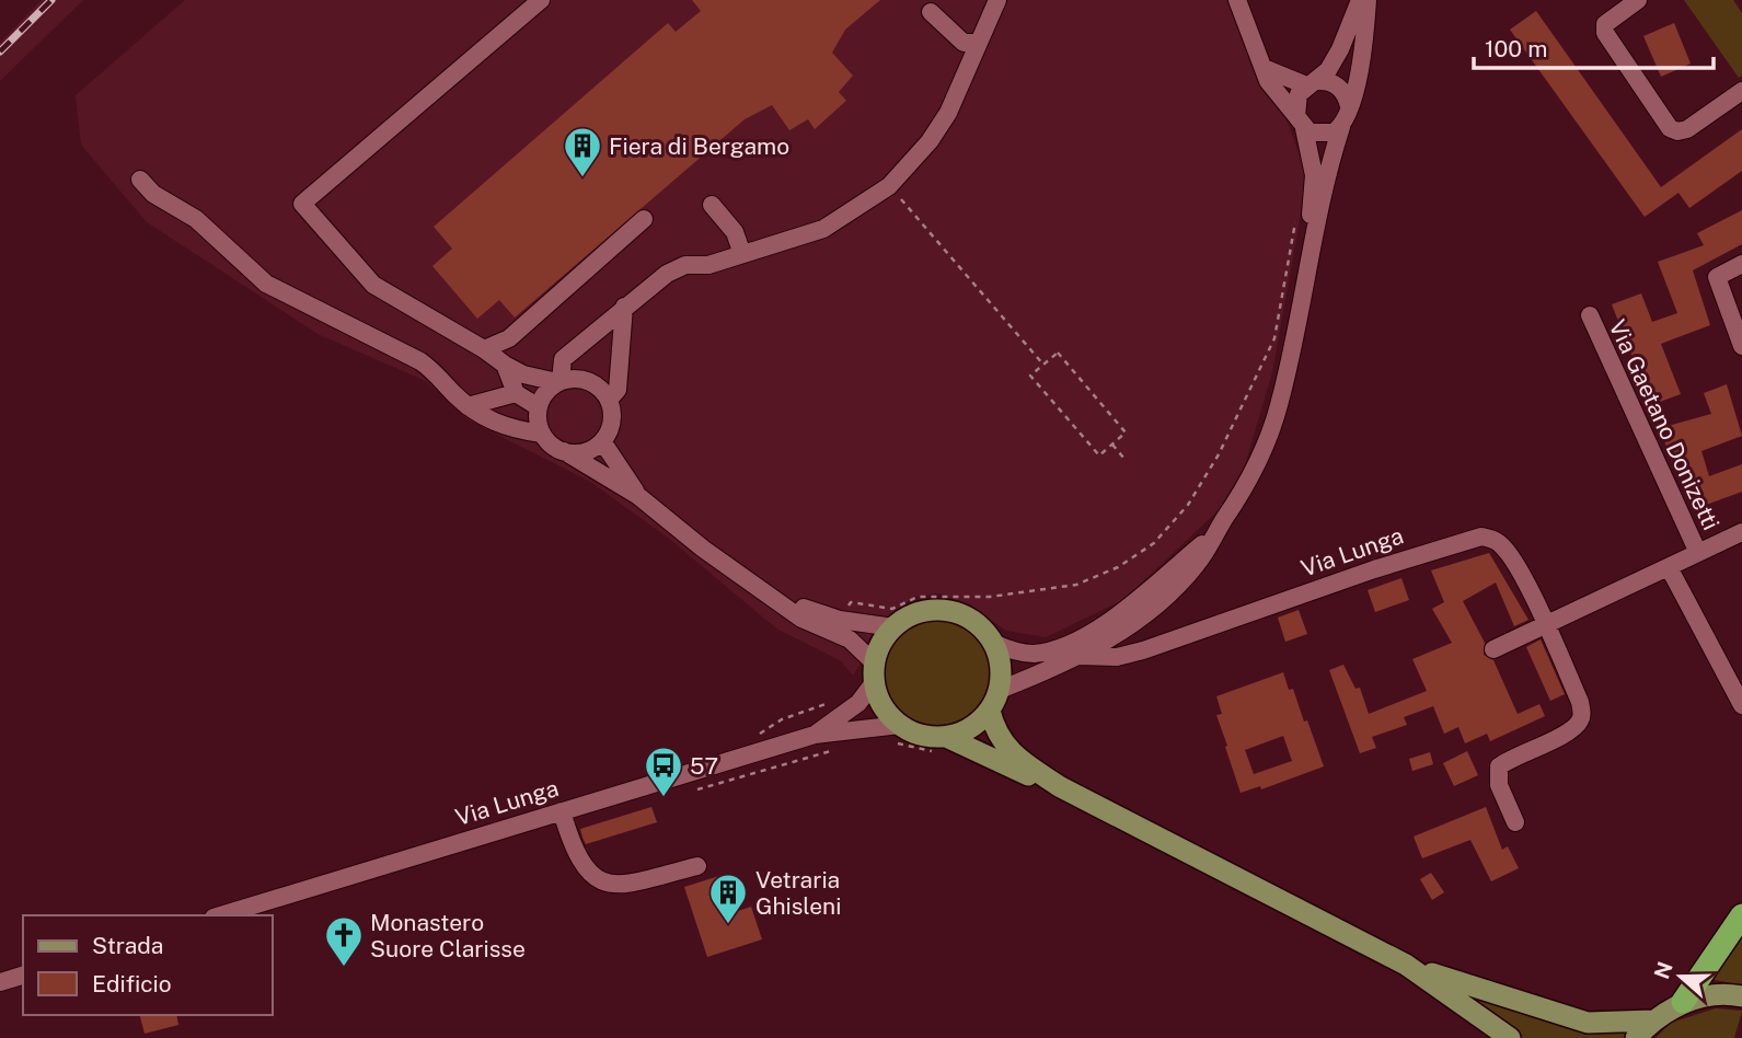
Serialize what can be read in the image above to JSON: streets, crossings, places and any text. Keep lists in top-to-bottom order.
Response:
{
  "streets": {
    "main road": ["Via Lunga"],
    "street": ["Via Gaetano Donizetti"]
  },
  "places": {
    "building": ["Fiera di Bergamo", "Vetraria Ghisleni"],
    "bus stop": ["57"],
    "church": ["Monastero Suore Clarisse"]
  },
  "legend": ["Strada", "Edificio"],
  "scale_bar": "100 m",
  "north": "left"
}
